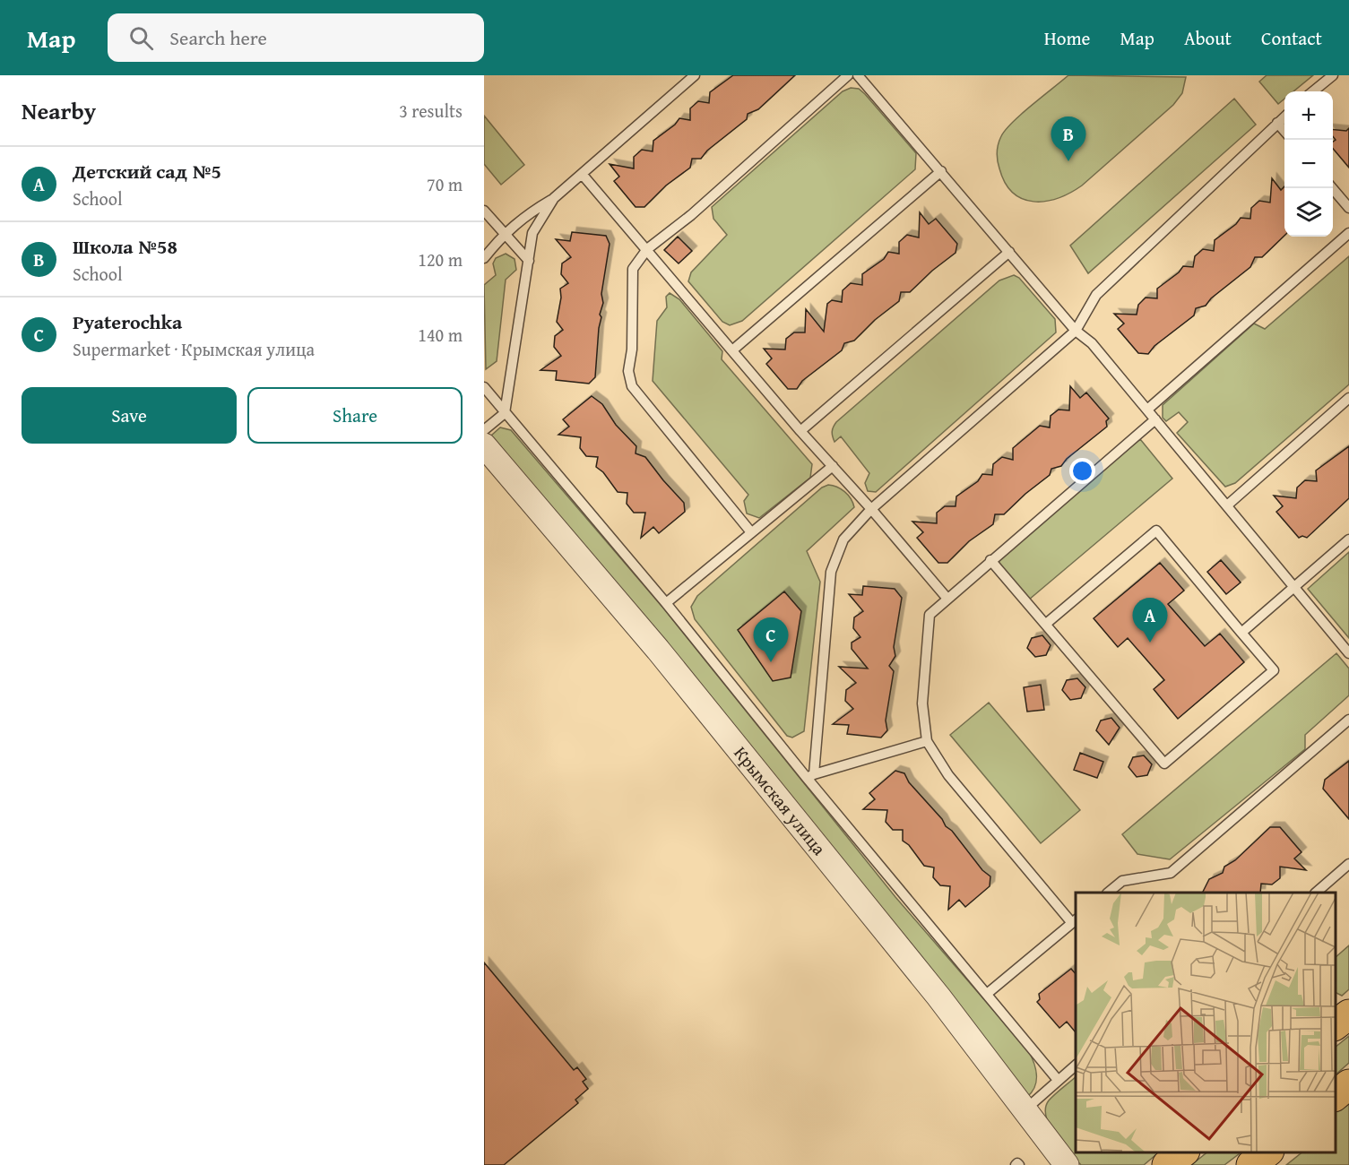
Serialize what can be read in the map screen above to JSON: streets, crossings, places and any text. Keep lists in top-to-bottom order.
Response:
{
  "streets": {
    "street": ["Крымская улица"]
  },
  "page": {
    "header": "Map",
    "search": "Search here",
    "nav": [
      "Home",
      "Map",
      "About",
      "Contact"
    ],
    "heading": ["Nearby", "3 results"],
    "map_buttons": ["+", "−"],
    "pins": ["B", "A", "C"],
    "list": [
      {
        "mark": "A",
        "name": "Детский сад №5",
        "note": "School",
        "value": "70 m"
      },
      {
        "mark": "B",
        "name": "Школа №58",
        "note": "School",
        "value": "120 m"
      },
      {
        "mark": "C",
        "name": "Pyaterochka",
        "note": "Supermarket · Крымская улица",
        "value": "140 m"
      }
    ],
    "buttons": ["Save", "Share"]
  }
}
